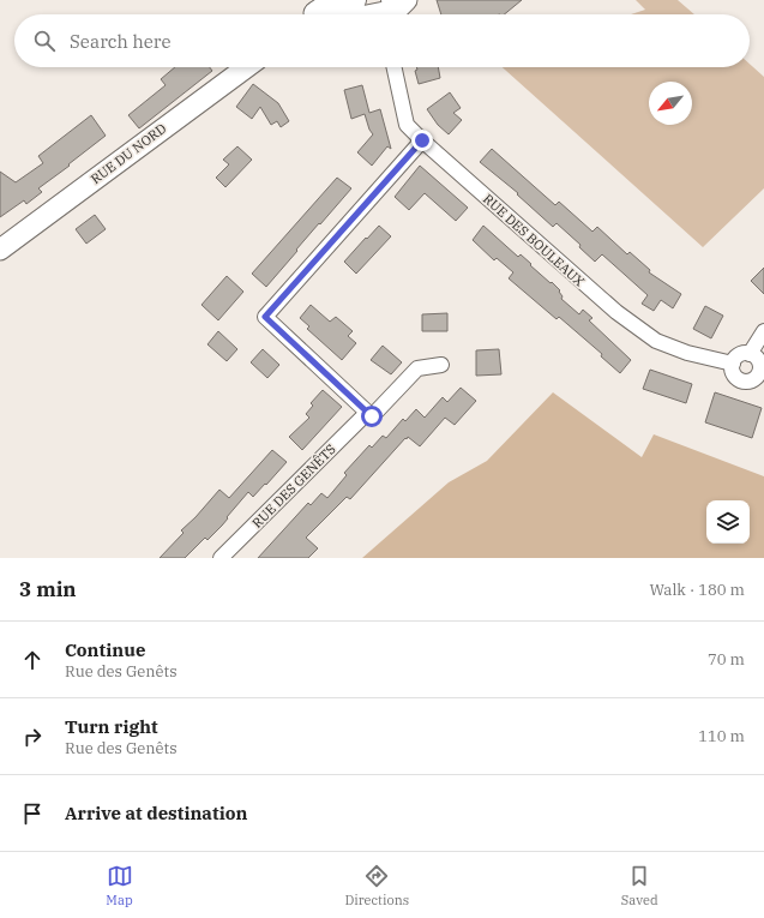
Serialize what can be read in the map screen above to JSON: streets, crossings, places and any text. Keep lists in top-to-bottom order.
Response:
{
  "streets": {
    "street": ["RUE DU NORD", "RUE DES BOULEAUX", "RUE DES GENÊTS"]
  },
  "north": "bottom left",
  "page": {
    "search": "Search here",
    "heading": ["3 min", "Walk · 180 m"],
    "list": [
      ["Continue", "Rue des Genêts", "70 m"],
      ["Turn right", "Rue des Genêts", "110 m"],
      "Arrive at destination"
    ],
    "nav": ["Map", "Directions", "Saved"]
  }
}
